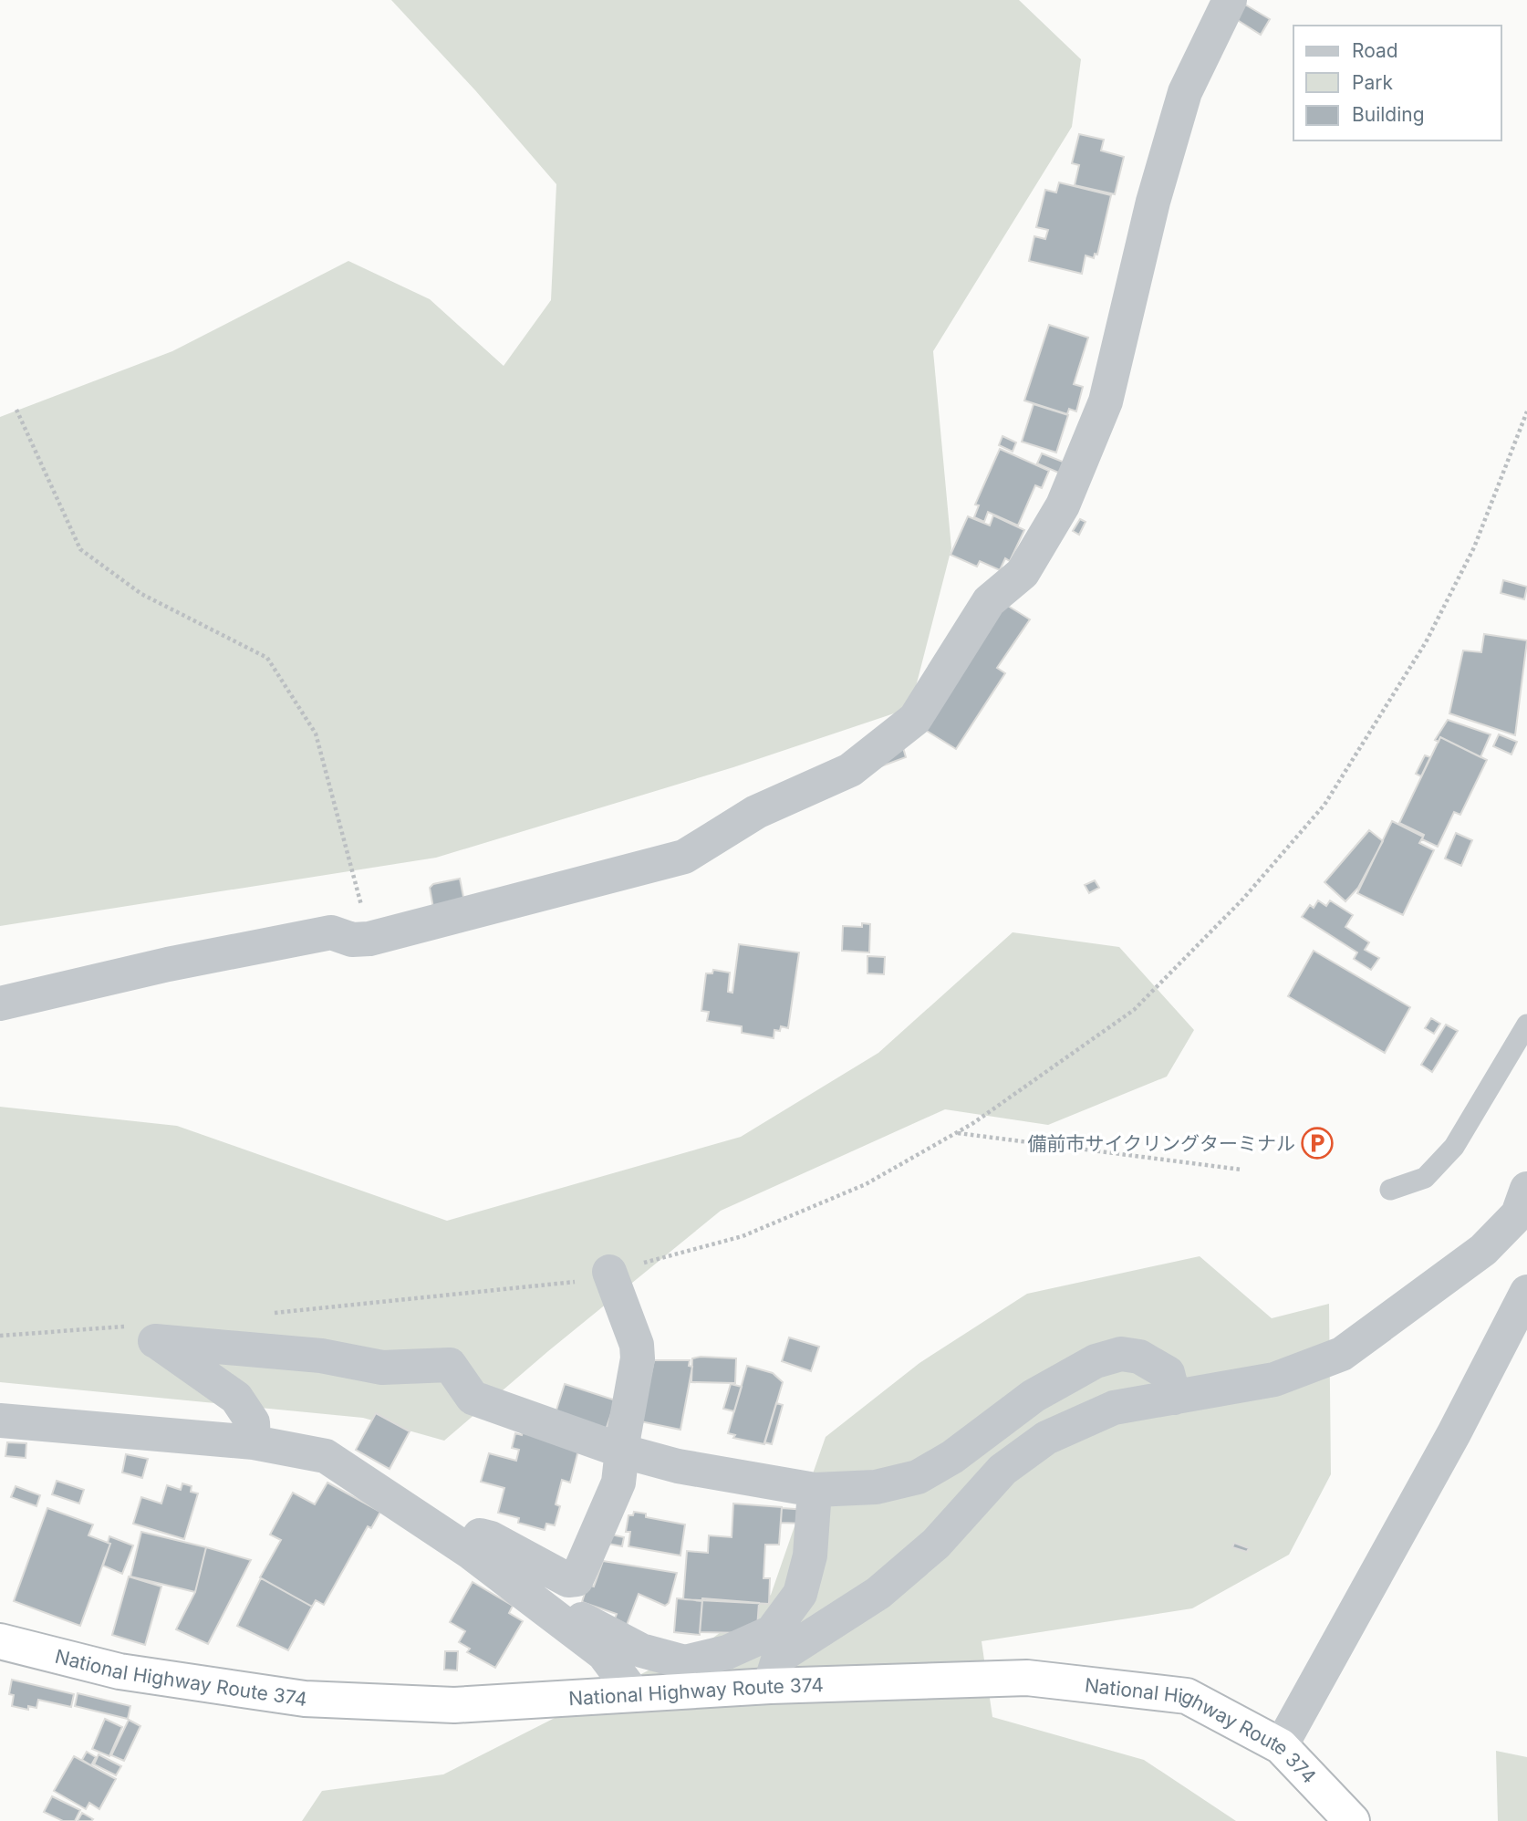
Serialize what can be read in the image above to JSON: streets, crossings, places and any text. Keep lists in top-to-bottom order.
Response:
{
  "streets": {
    "highway": ["National Highway Route 374"]
  },
  "places": {
    "parking": ["備前市サイクリングターミナル"]
  },
  "legend": ["Road", "Park", "Building"]
}
